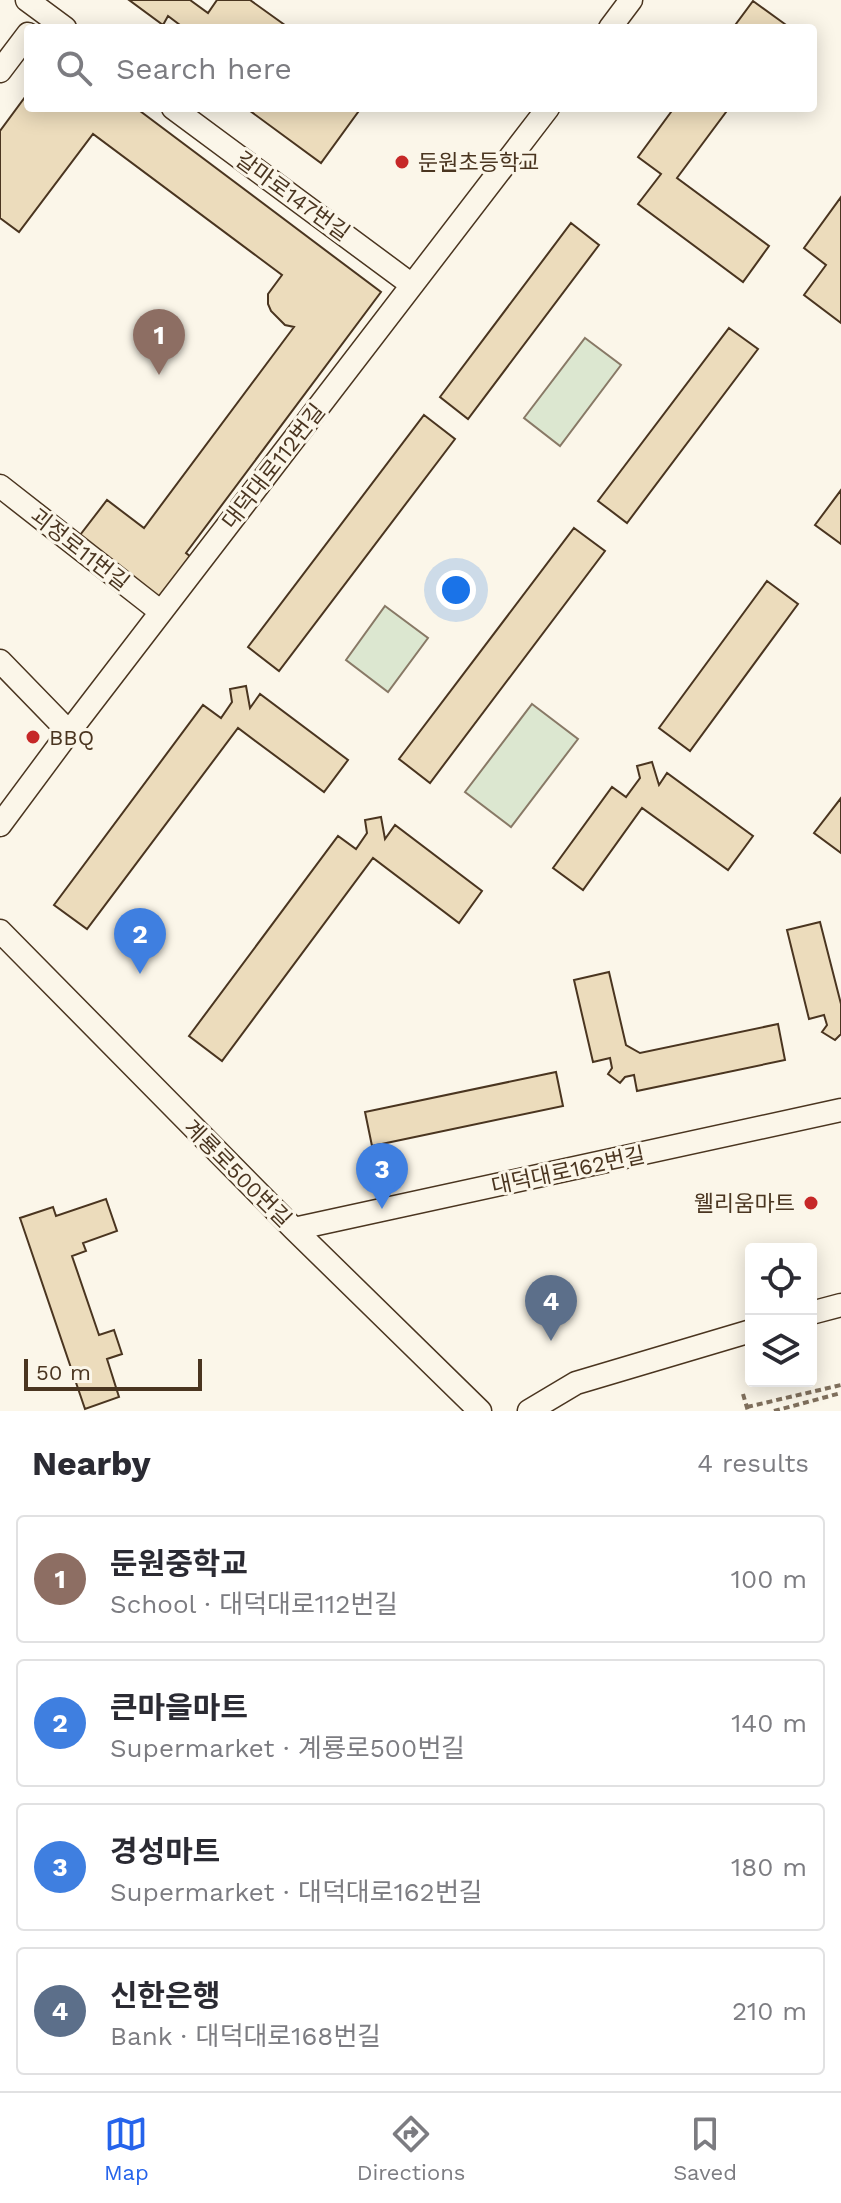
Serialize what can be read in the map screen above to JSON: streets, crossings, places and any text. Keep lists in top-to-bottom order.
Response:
{
  "streets": {
    "street": [
      "갈마로147번길",
      "대덕대로112번길",
      "괴정로11번길",
      "대덕대로162번길",
      "계룡로500번길"
    ]
  },
  "crossings": [
    ["갈마로147번길", "대덕대로112번길"],
    ["대덕대로112번길", "괴정로11번길"],
    ["대덕대로162번길", "계룡로500번길"]
  ],
  "places": ["둔원초등학교", "BBQ", "웰리움마트"],
  "scale_bar": "50 m",
  "page": {
    "search": "Search here",
    "pins": [
      "1",
      "2",
      "3",
      "4"
    ],
    "scale": "50 m",
    "heading": ["Nearby", "4 results"],
    "list": [
      {
        "mark": "1",
        "name": "둔원중학교",
        "note": "School · 대덕대로112번길",
        "value": "100 m"
      },
      {
        "mark": "2",
        "name": "큰마을마트",
        "note": "Supermarket · 계룡로500번길",
        "value": "140 m"
      },
      {
        "mark": "3",
        "name": "경성마트",
        "note": "Supermarket · 대덕대로162번길",
        "value": "180 m"
      },
      {
        "mark": "4",
        "name": "신한은행",
        "note": "Bank · 대덕대로168번길",
        "value": "210 m"
      }
    ],
    "nav": ["Map", "Directions", "Saved"]
  }
}
